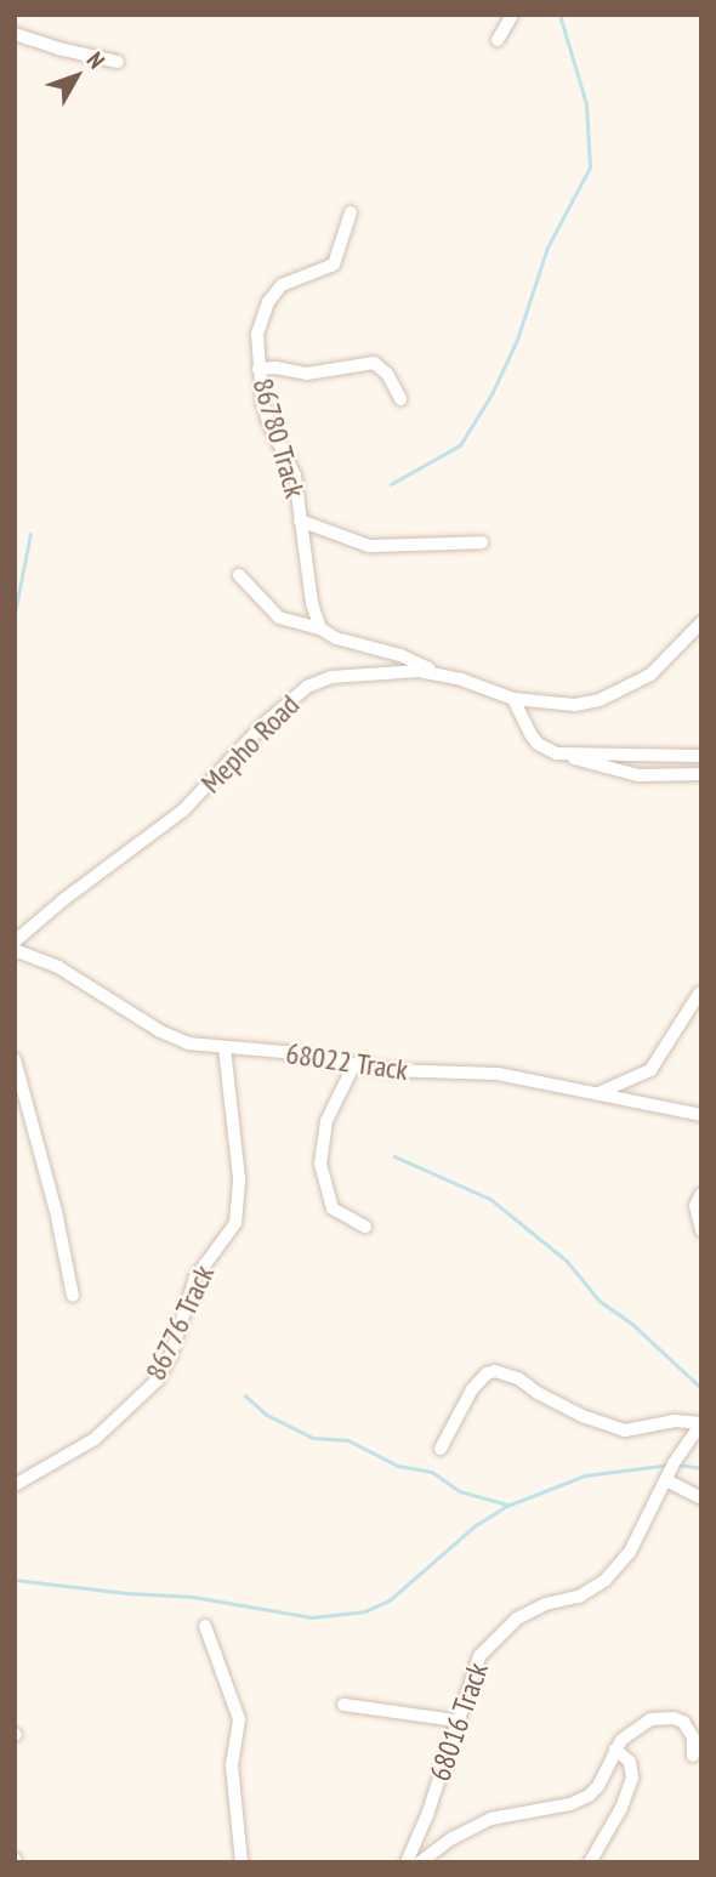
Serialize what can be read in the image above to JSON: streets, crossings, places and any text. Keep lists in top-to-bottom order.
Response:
{
  "streets": {
    "street": [
      "86780 Track",
      "Mepho Road",
      "68022 Track",
      "86776 Track",
      "68016 Track"
    ]
  },
  "crossings": [
    ["68022 Track", "86776 Track"]
  ],
  "north": "top right"
}
